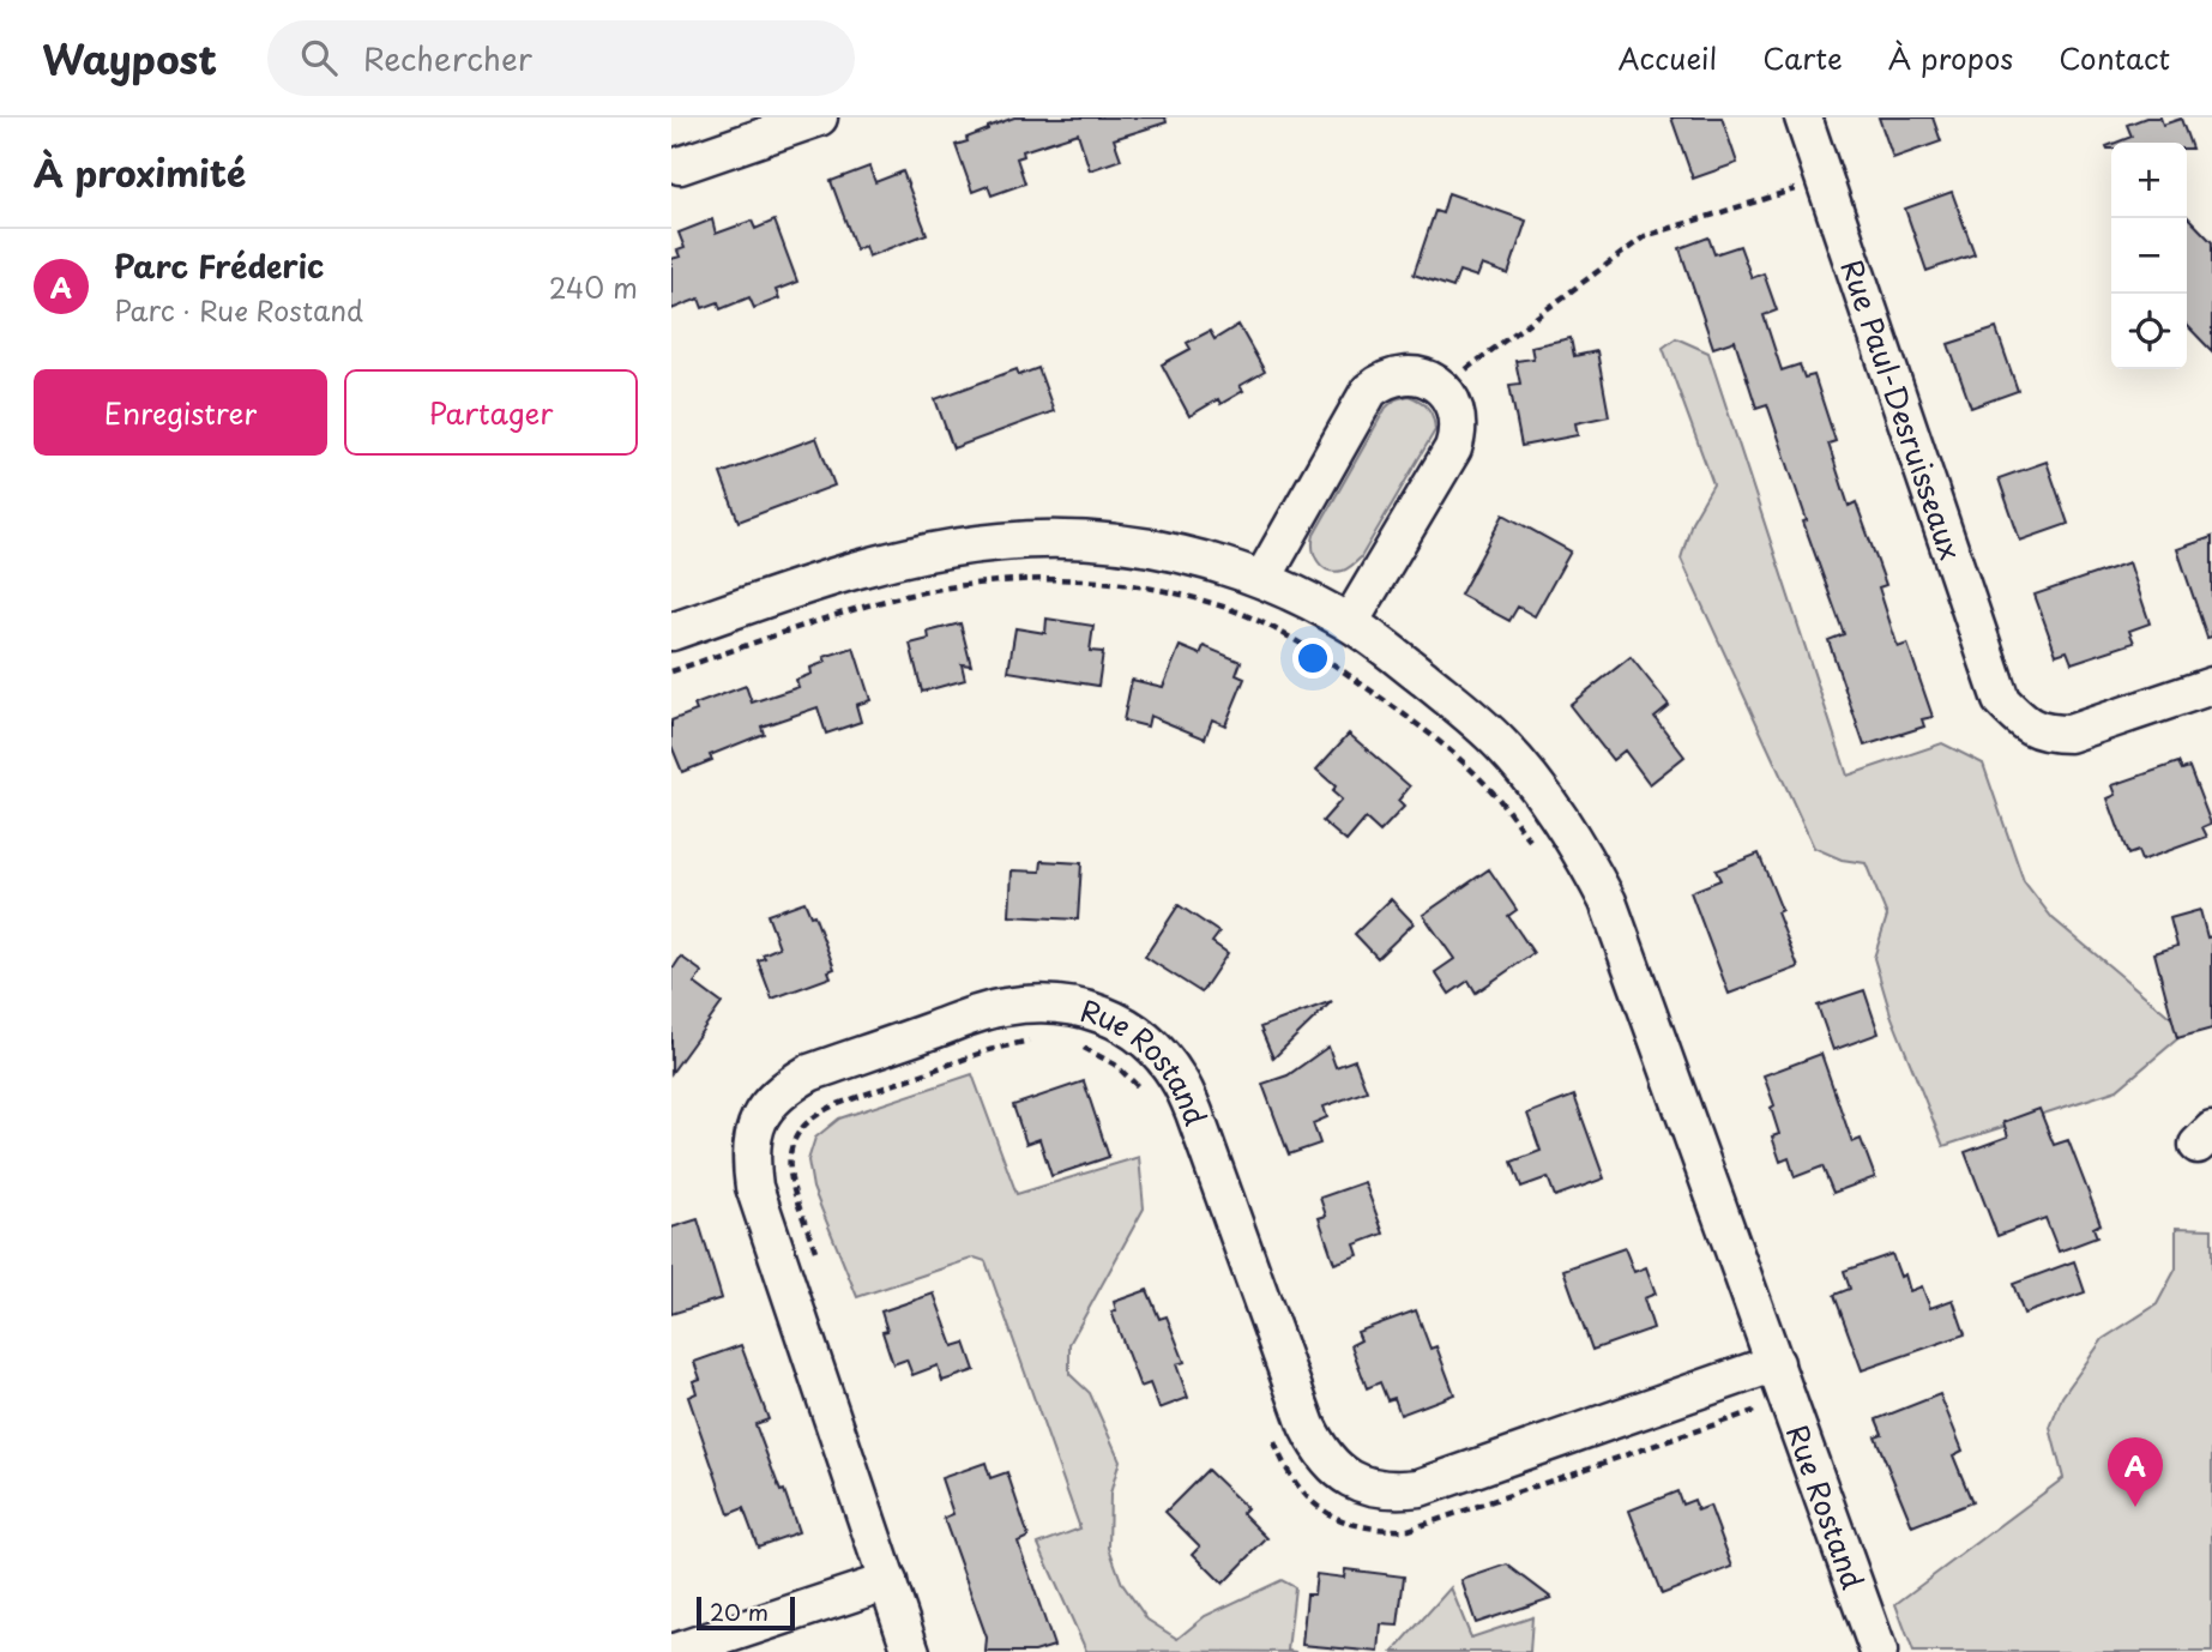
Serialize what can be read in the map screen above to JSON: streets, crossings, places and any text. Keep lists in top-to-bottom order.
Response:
{
  "streets": {
    "street": ["Rue Paul-Desruisseaux", "Rue Rostand"]
  },
  "scale_bar": "20 m",
  "page": {
    "header": "Waypost",
    "search": "Rechercher",
    "nav": [
      "Accueil",
      "Carte",
      "À propos",
      "Contact"
    ],
    "heading": "À proximité",
    "map_buttons": ["+", "−"],
    "list": [
      {
        "mark": "A",
        "name": "Parc Fréderic",
        "note": "Parc · Rue Rostand",
        "value": "240 m"
      }
    ],
    "buttons": ["Enregistrer", "Partager"],
    "pins": "A",
    "scale": "20 m"
  }
}
